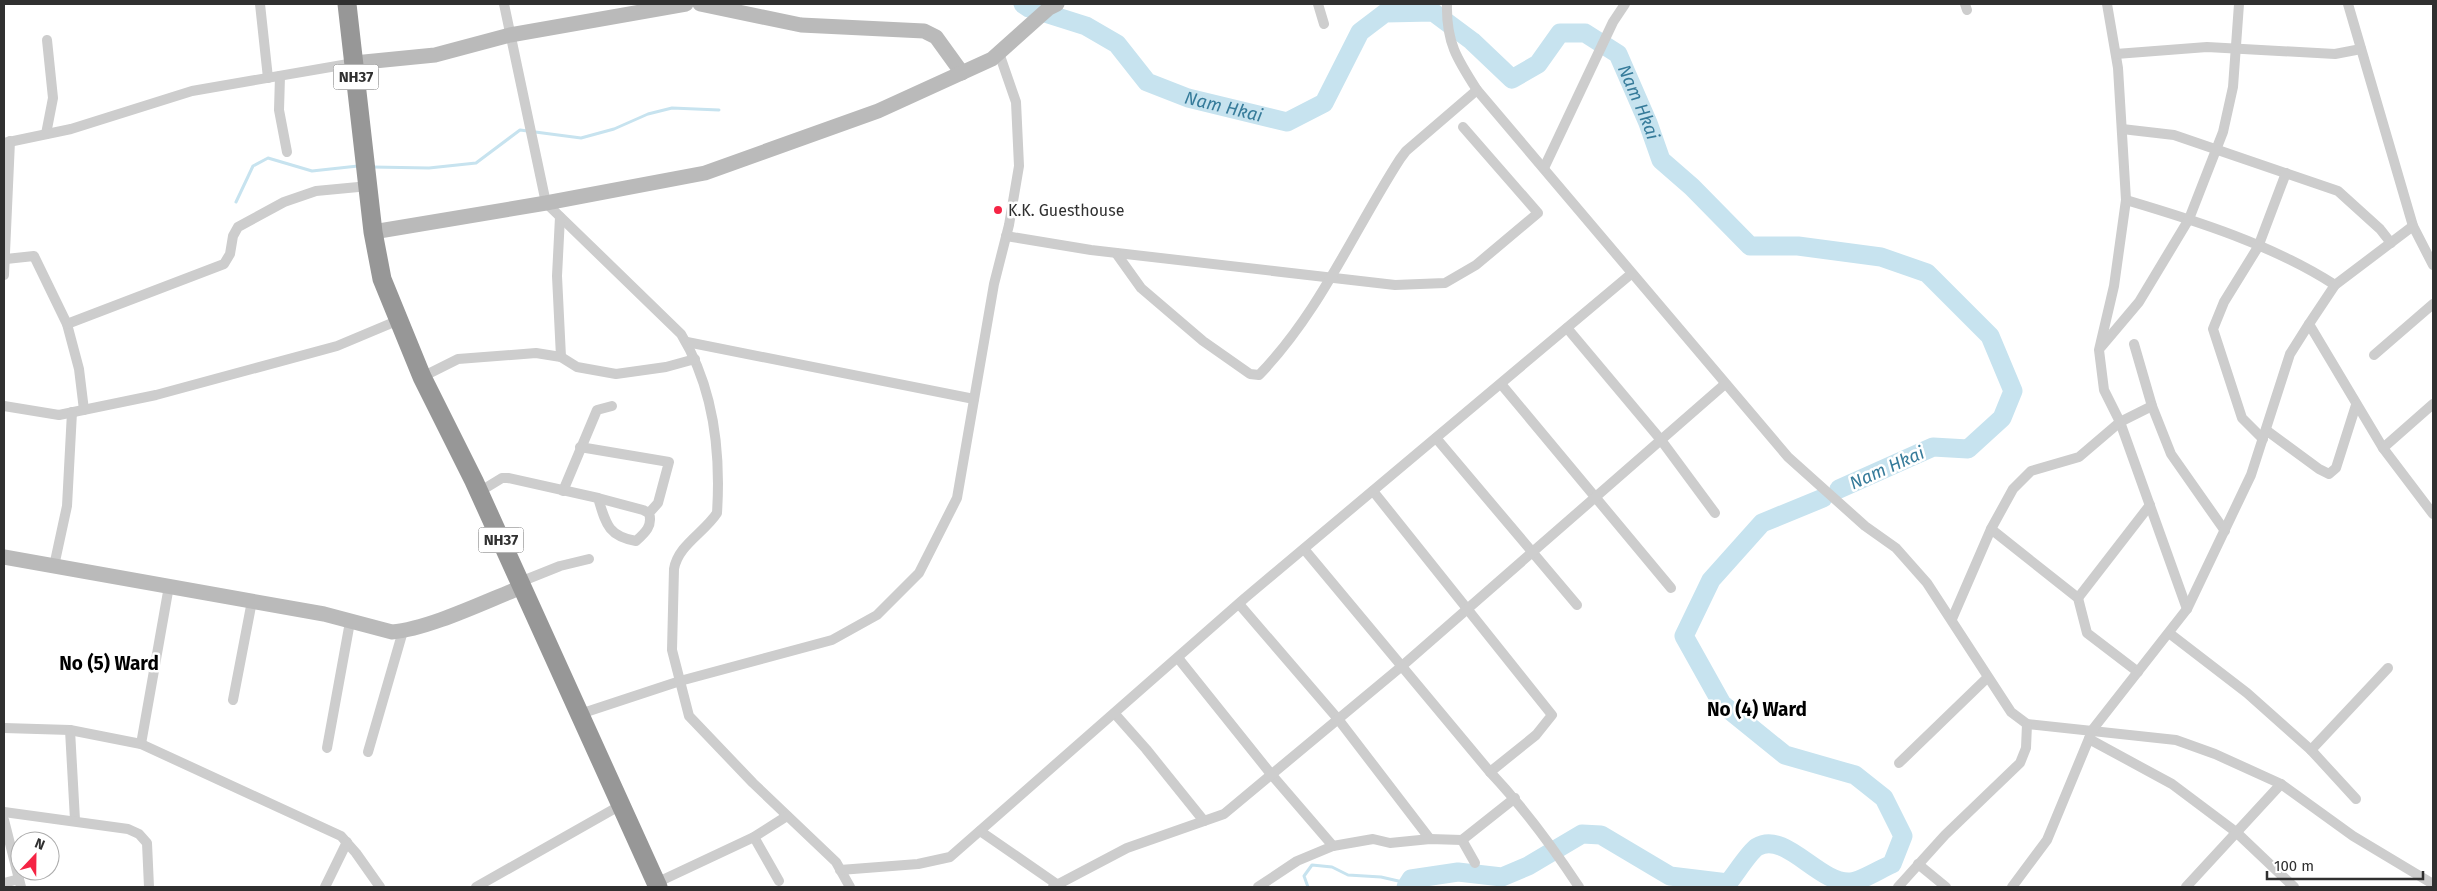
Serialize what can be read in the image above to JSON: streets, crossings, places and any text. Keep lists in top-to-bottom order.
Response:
{
  "streets": {
    "highway": ["NH37"]
  },
  "districts": ["No (5) Ward", "No (4) Ward"],
  "water": ["Nam Hkai"],
  "places": ["K.K. Guesthouse"],
  "scale_bar": "100 m",
  "north": "top"
}
